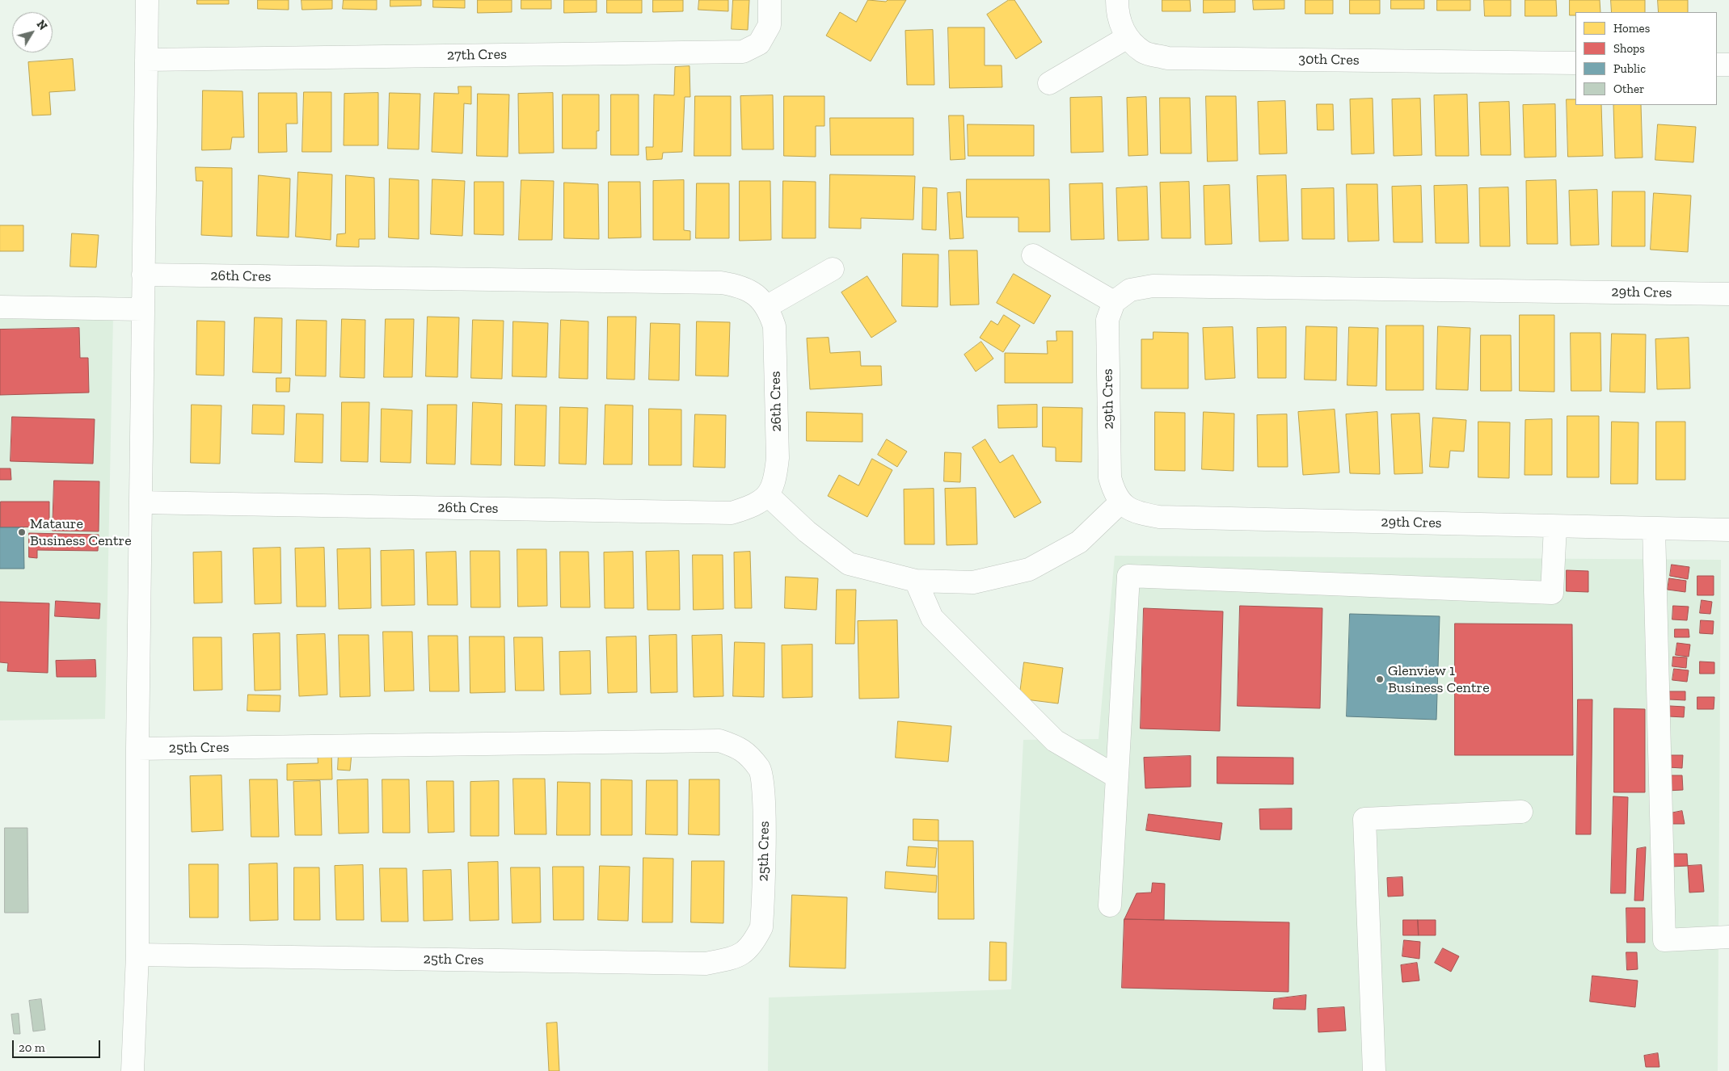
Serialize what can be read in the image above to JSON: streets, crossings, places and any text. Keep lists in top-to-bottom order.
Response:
{
  "streets": {
    "street": [
      "27th Cres",
      "30th Cres",
      "26th Cres",
      "29th Cres",
      "25th Cres"
    ]
  },
  "places": ["Mataure Business Centre", "Glenview 1 Business Centre"],
  "legend": [
    "Homes",
    "Shops",
    "Public",
    "Other"
  ],
  "scale_bar": "20 m",
  "north": "top right"
}
